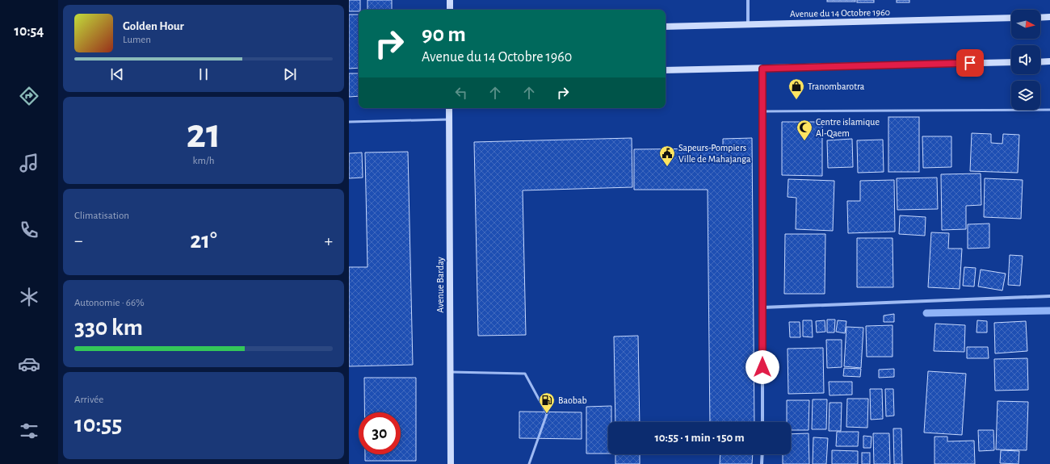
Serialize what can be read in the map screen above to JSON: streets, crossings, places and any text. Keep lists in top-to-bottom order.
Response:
{
  "streets": {
    "main road": ["Avenue du 14 Octobre 1960", "Avenue Barday"]
  },
  "places": {
    "shop": ["Tranombarotra"],
    "mosque": ["Centre islamique Al-Qaem"],
    "public building": ["Sapeurs-Pompiers Ville de Mahajanga"],
    "fuel station": ["Baobab"]
  },
  "north": "right",
  "page": {
    "tabs": "10:54",
    "turn": ["90 m", "Avenue du 14 Octobre 1960"],
    "song": ["Golden Hour", "Lumen"],
    "tile": [
      ["21", "km/h"],
      "Climatisation",
      ["Autonomie · 66%", "330 km"],
      ["Arrivée", "10:55"]
    ],
    "heat": ["−", "21°", "+"],
    "limit": "30",
    "trip": "10:55 · 1 min · 150 m"
  }
}
